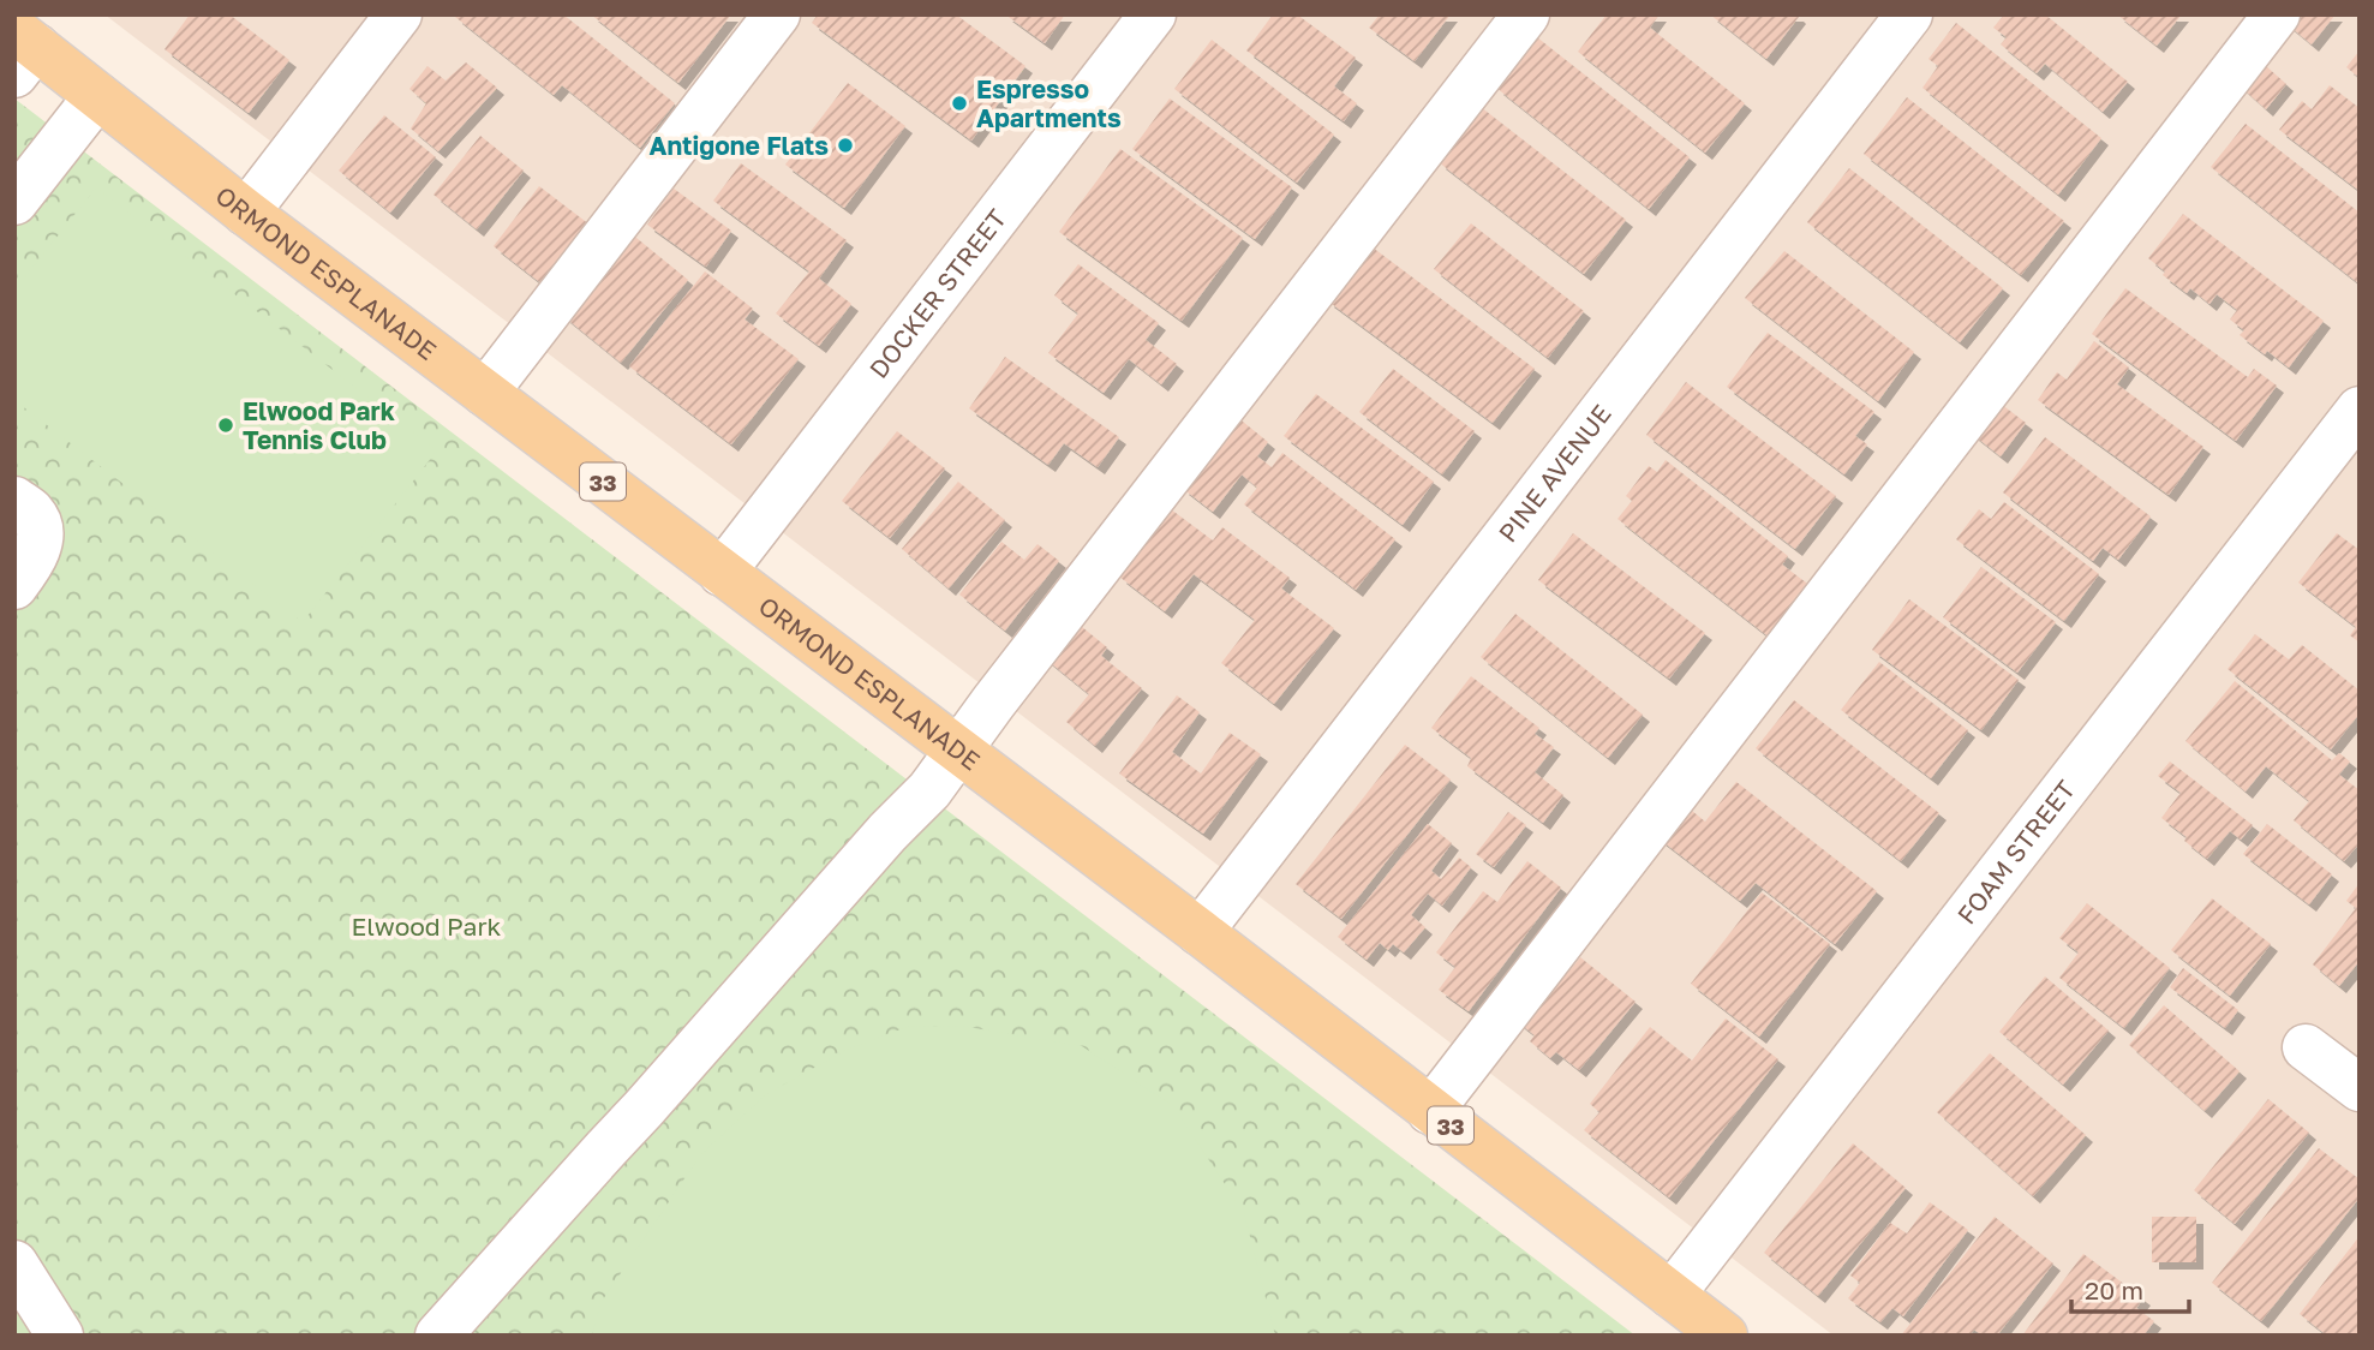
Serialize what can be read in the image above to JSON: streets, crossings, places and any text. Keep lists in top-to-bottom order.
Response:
{
  "streets": {
    "main road": ["ORMOND ESPLANADE", "33"],
    "street": ["DOCKER STREET", "PINE AVENUE", "FOAM STREET"]
  },
  "crossings": [
    ["ORMOND ESPLANADE", "DOCKER STREET"],
    ["ORMOND ESPLANADE", "PINE AVENUE"],
    ["ORMOND ESPLANADE", "FOAM STREET"]
  ],
  "parks": ["Elwood Park"],
  "places": ["Espresso Apartments", "Antigone Flats", "Elwood Park Tennis Club"],
  "scale_bar": "20 m"
}
